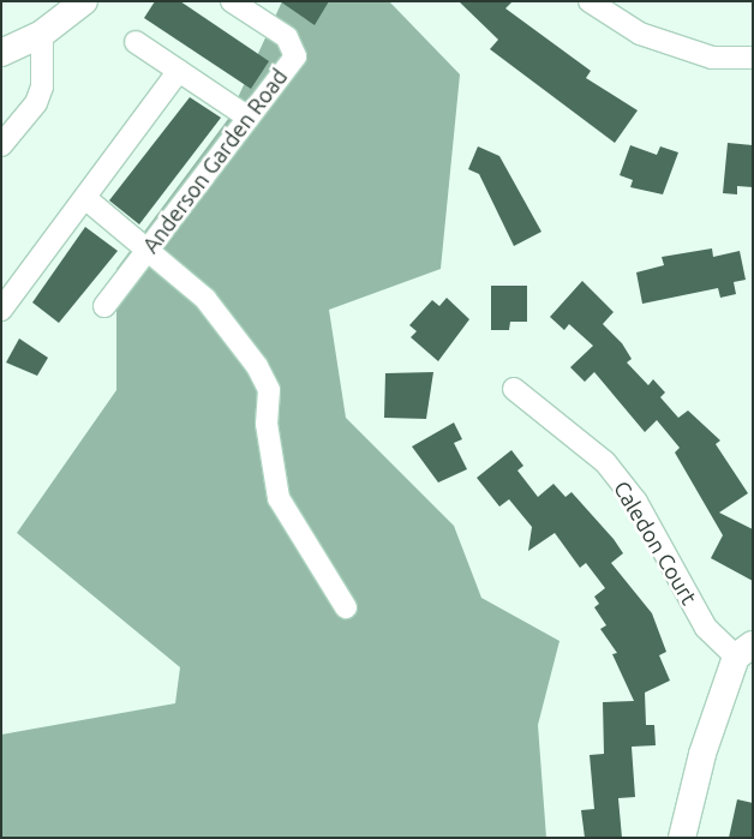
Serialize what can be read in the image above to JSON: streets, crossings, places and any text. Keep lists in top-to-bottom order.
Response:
{
  "streets": {
    "street": ["Anderson Garden Road", "Caledon Court"]
  }
}
